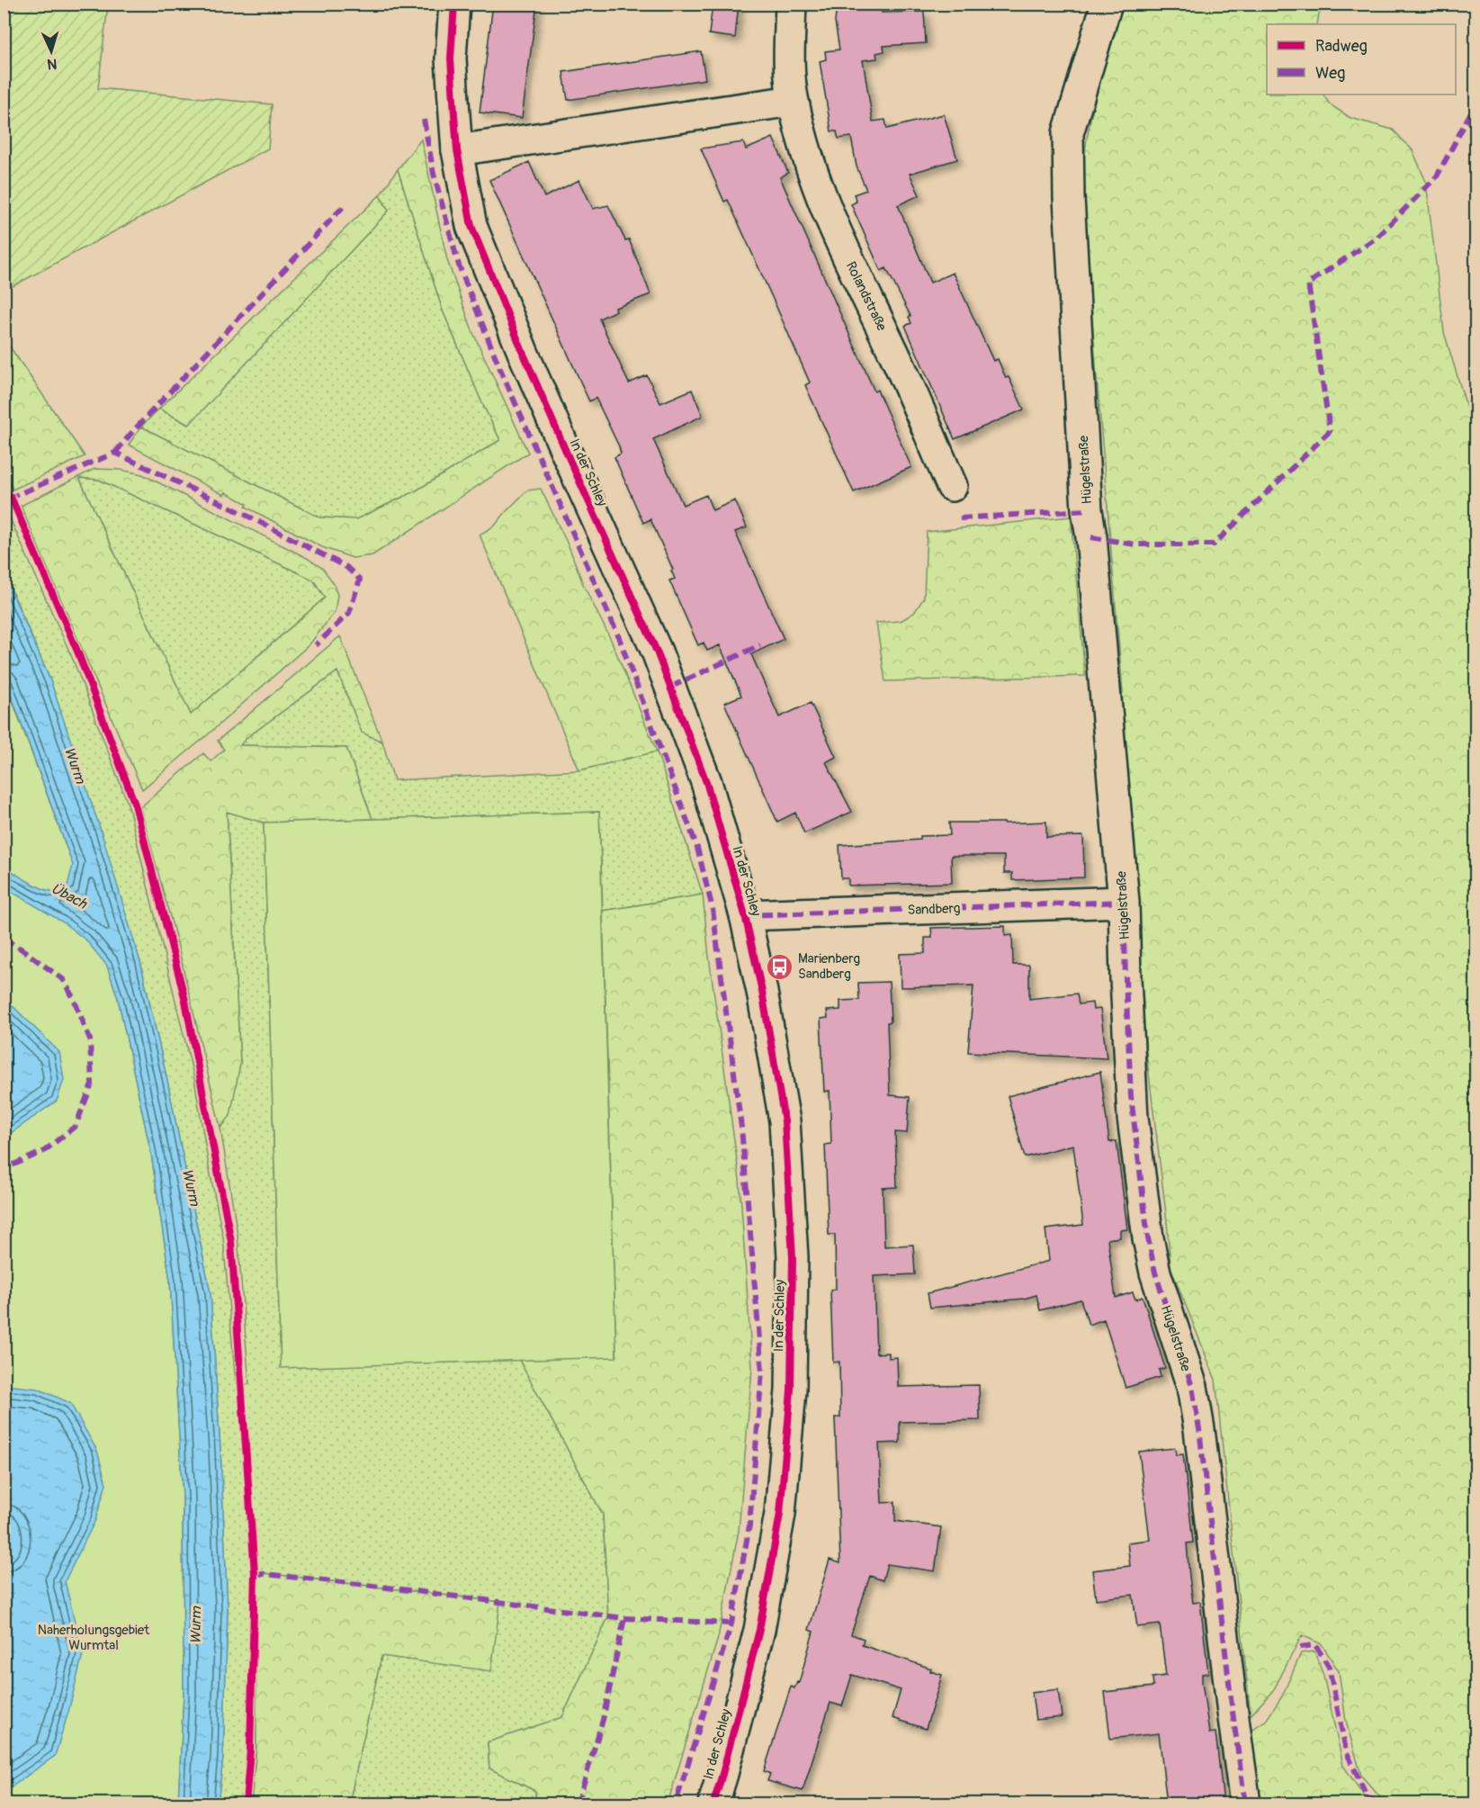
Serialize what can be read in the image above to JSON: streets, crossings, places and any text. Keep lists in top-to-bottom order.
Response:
{
  "streets": {
    "street": [
      "Rolandstraße",
      "Hügelstraße",
      "In der Schley",
      "Sandberg"
    ]
  },
  "crossings": [
    ["Hügelstraße", "Sandberg"],
    ["In der Schley", "Sandberg"]
  ],
  "water": ["Wurm", "Übach"],
  "parks": ["Naherholungsgebiet Wurmtal"],
  "places": {
    "bus stop": ["Marienberg Sandberg"]
  },
  "legend": ["Radweg", "Weg"],
  "north": "bottom"
}
